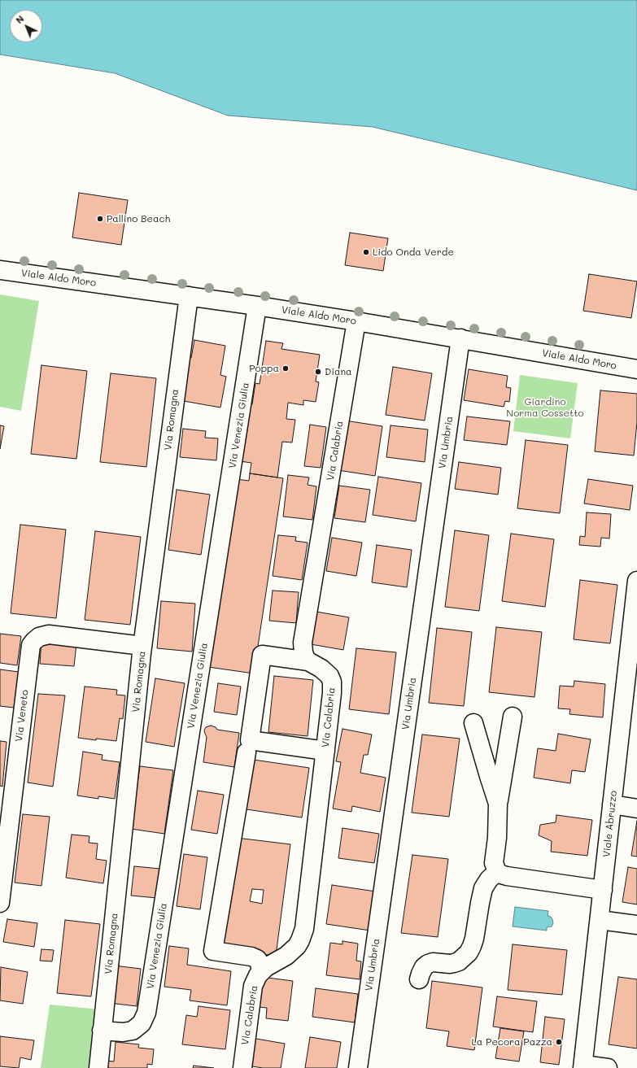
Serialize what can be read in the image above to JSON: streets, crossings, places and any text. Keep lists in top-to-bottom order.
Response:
{
  "streets": {
    "street": [
      "Viale Aldo Moro",
      "Via Romagna",
      "Via Venezia Giulia",
      "Via Umbria",
      "Via Calabria",
      "Via Veneto",
      "Viale Abruzzo"
    ]
  },
  "crossings": [
    ["Viale Aldo Moro", "Via Romagna"],
    ["Viale Aldo Moro", "Via Venezia Giulia"],
    ["Viale Aldo Moro", "Via Umbria"],
    ["Viale Aldo Moro", "Via Calabria"],
    ["Via Romagna", "Via Venezia Giulia"],
    ["Via Romagna", "Via Veneto"]
  ],
  "parks": ["Giardino Norma Cossetto"],
  "places": [
    "Pallino Beach",
    "Lido Onda Verde",
    "Poppa",
    "Diana",
    "La Pecora Pazza"
  ],
  "north": "top left"
}
